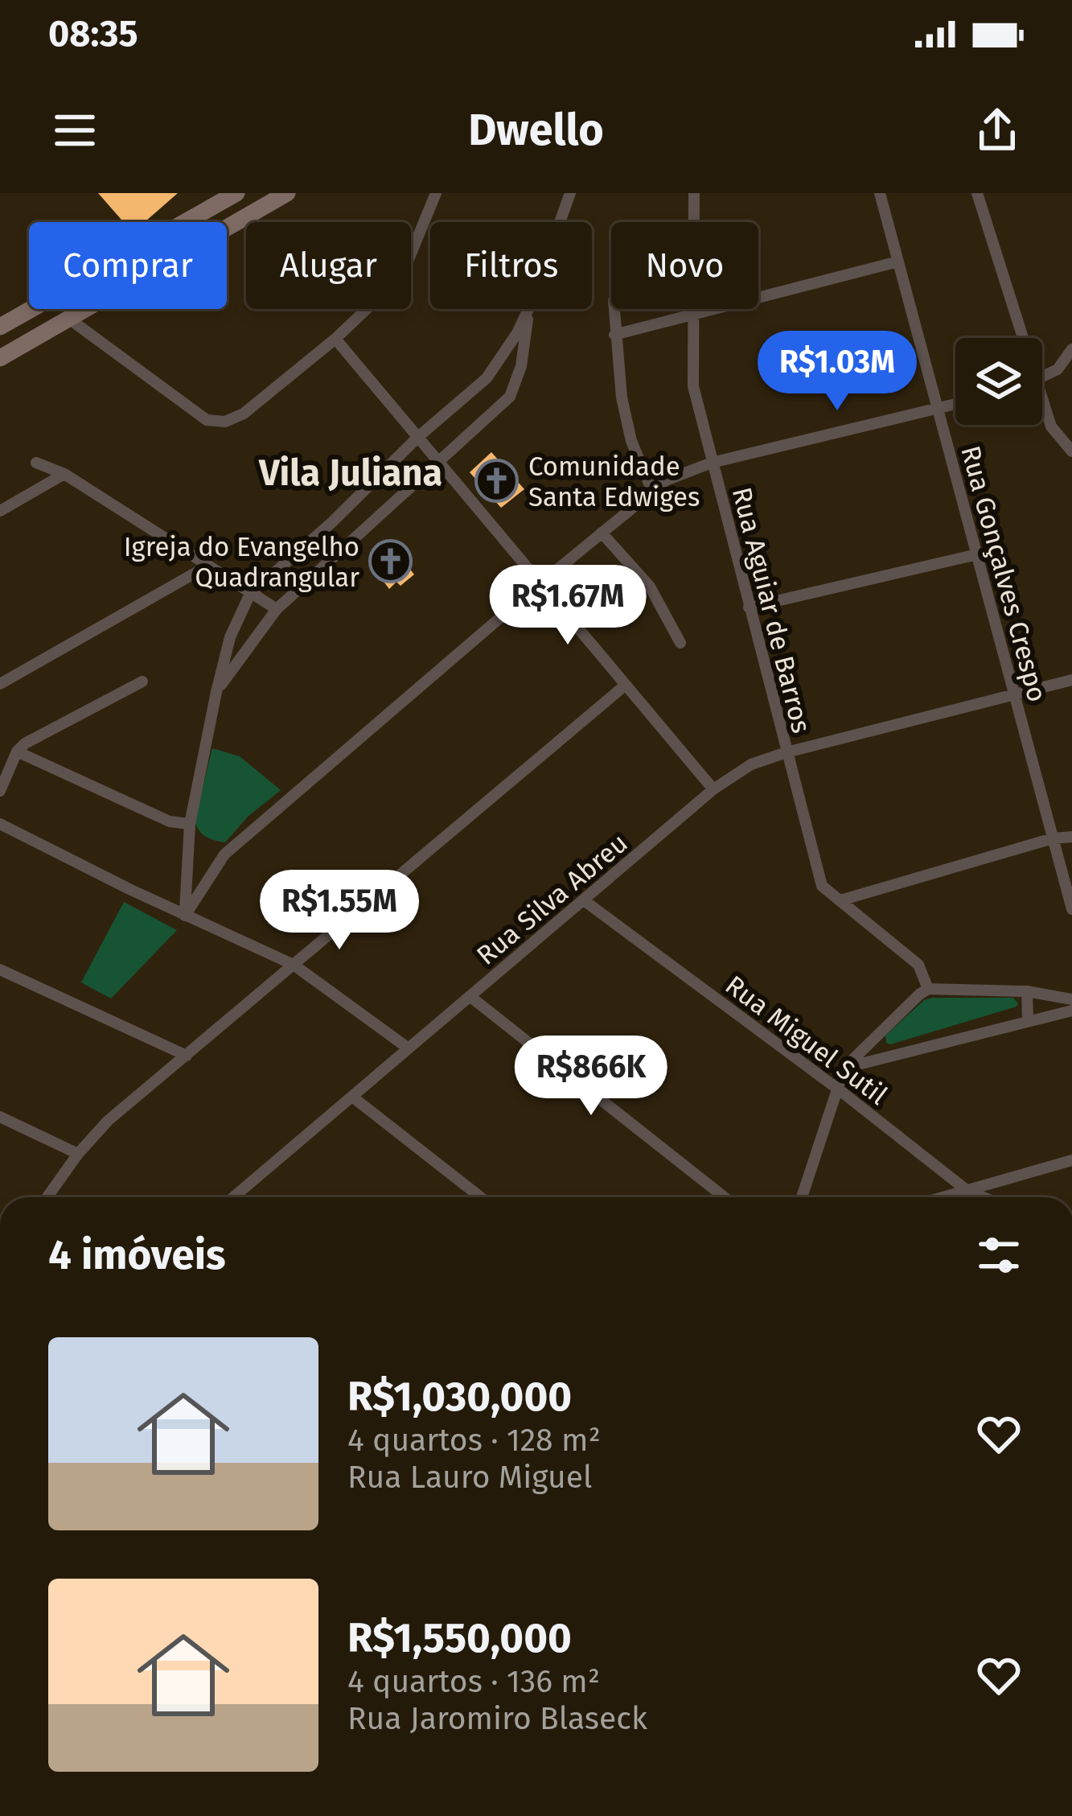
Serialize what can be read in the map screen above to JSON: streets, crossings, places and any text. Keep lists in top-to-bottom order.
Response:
{
  "streets": {
    "street": [
      "Rua Gonçalves Crespo",
      "Rua Aguiar de Barros",
      "Rua Silva Abreu",
      "Rua Miguel Sutil"
    ]
  },
  "crossings": [
    ["Rua Gonçalves Crespo", "Rua Silva Abreu"],
    ["Rua Aguiar de Barros", "Rua Silva Abreu"],
    ["Rua Silva Abreu", "Rua Miguel Sutil"]
  ],
  "districts": ["Vila Juliana"],
  "places": {
    "church": ["Comunidade Santa Edwiges", "Igreja do Evangelho Quadrangular"]
  },
  "page": {
    "status": "08:35",
    "header": "Dwello",
    "chip": [
      "Comprar",
      "Alugar",
      "Filtros",
      "Novo"
    ],
    "price": [
      "R$1.03M",
      "R$1.67M",
      "R$1.55M",
      "R$866K"
    ],
    "heading": "4 imóveis",
    "list": [
      {
        "name": "R$1,030,000",
        "note": "4 quartos · 128 m² · Rua Lauro Miguel"
      },
      {
        "name": "R$1,550,000",
        "note": "4 quartos · 136 m² · Rua Jaromiro Blaseck"
      }
    ]
  }
}
